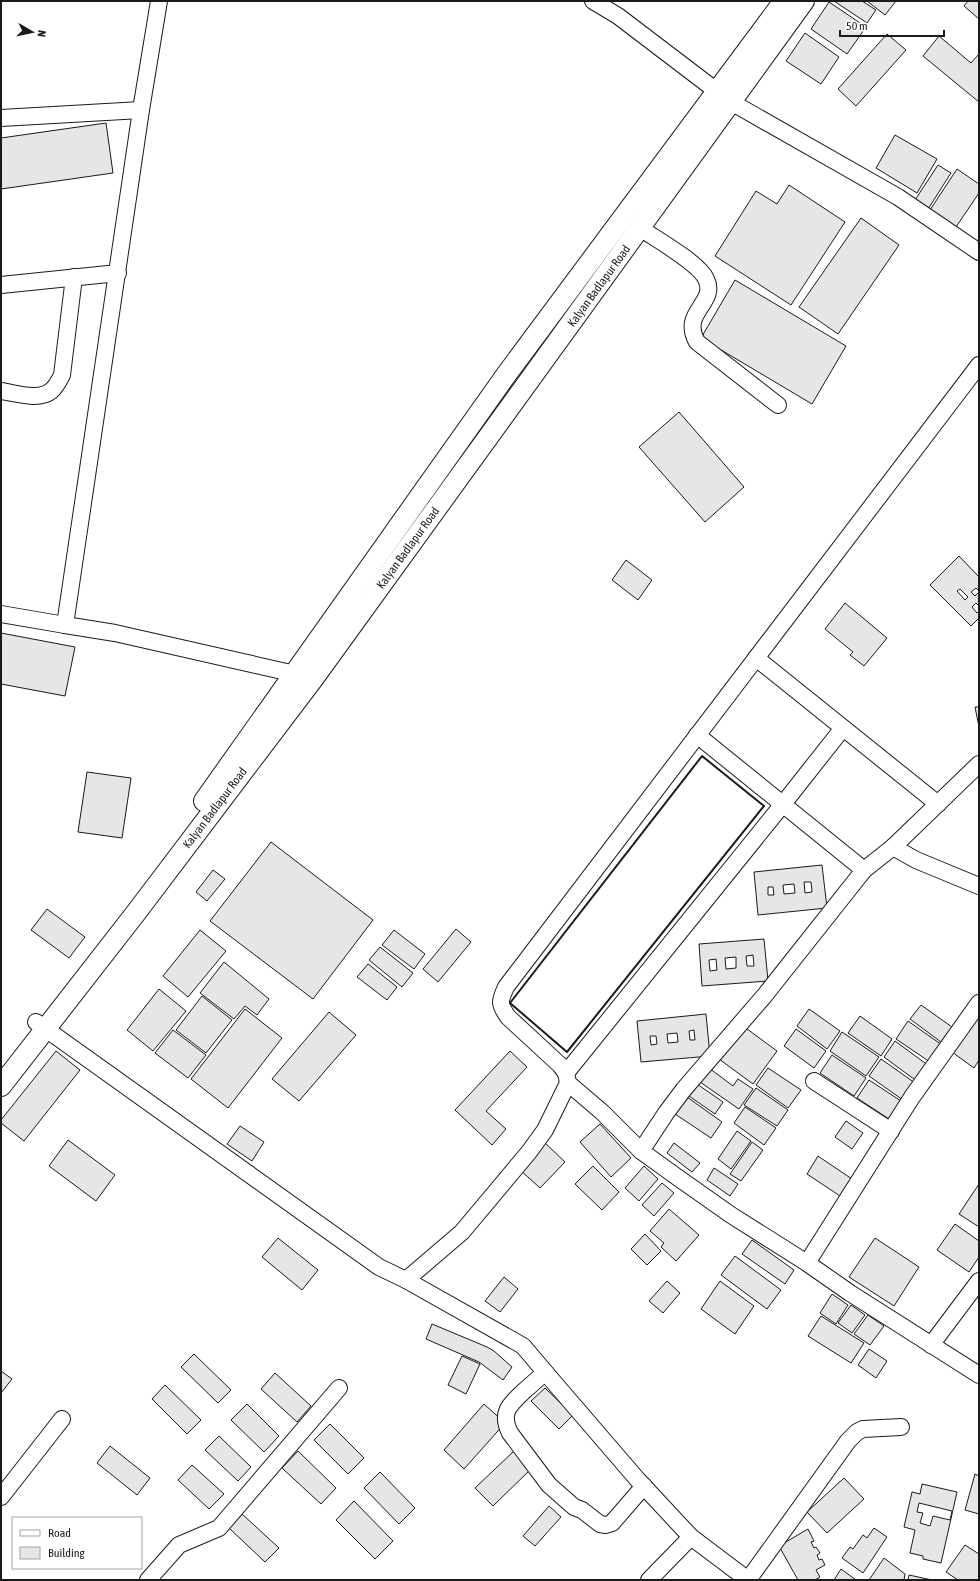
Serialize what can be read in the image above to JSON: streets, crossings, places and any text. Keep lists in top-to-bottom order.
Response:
{
  "streets": {
    "main road": ["Kalyan Badlapur Road"]
  },
  "legend": ["Road", "Building"],
  "scale_bar": "50 m",
  "north": "right"
}
